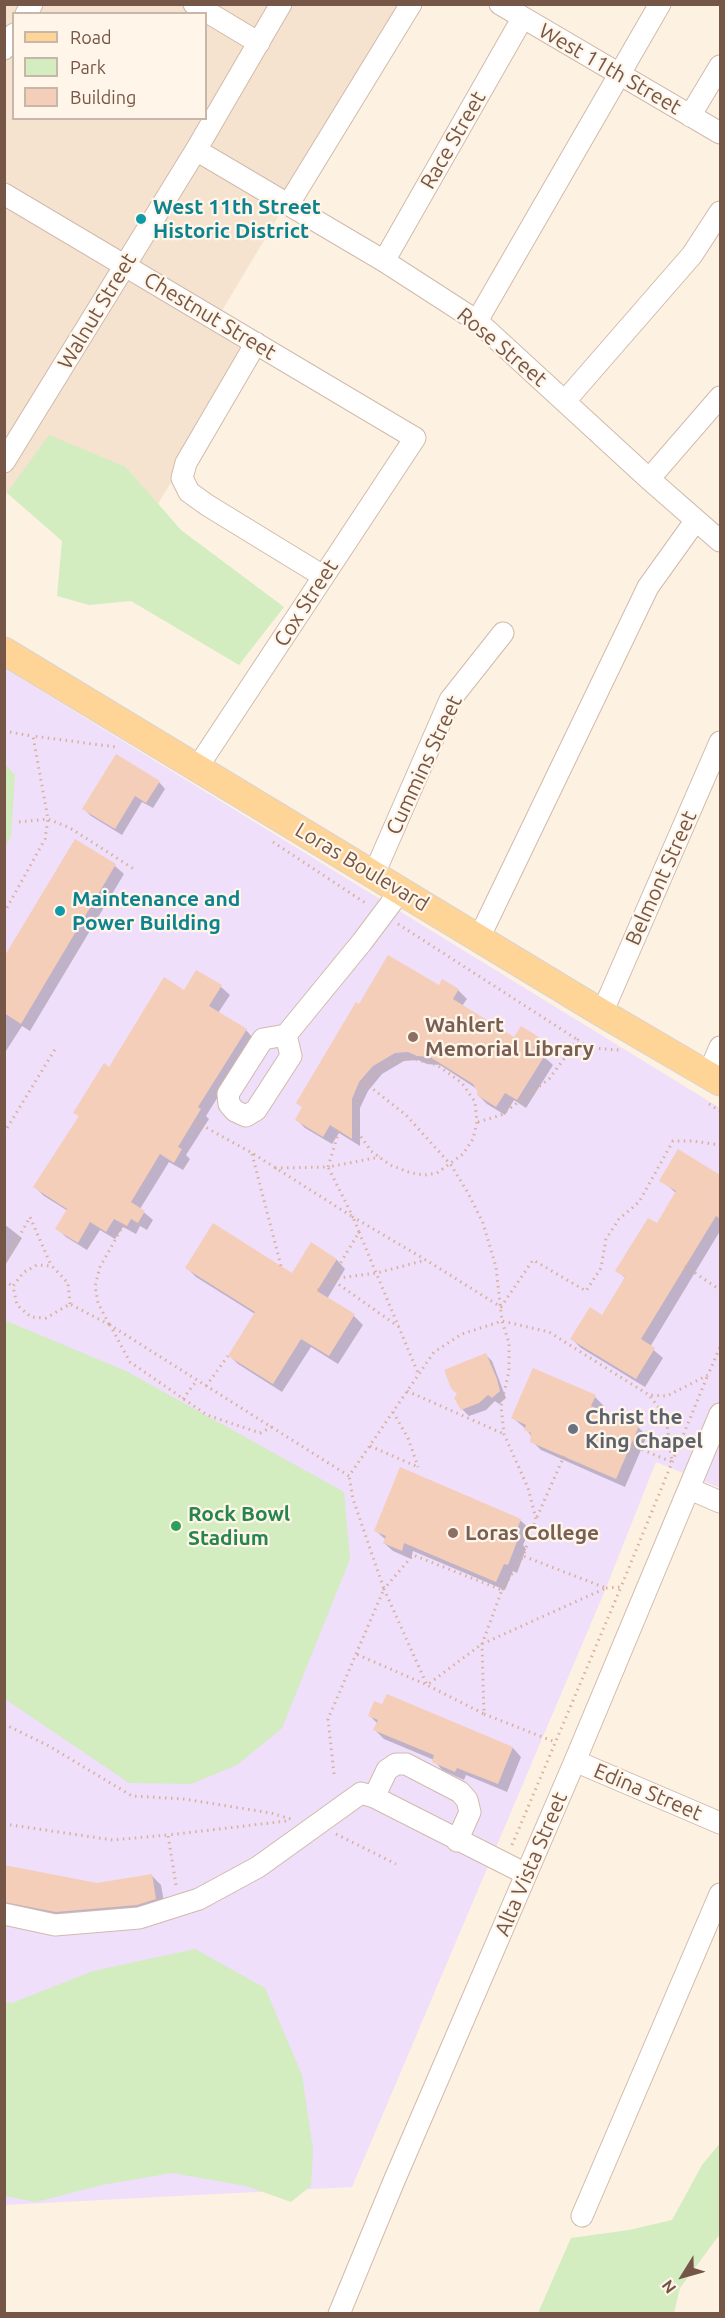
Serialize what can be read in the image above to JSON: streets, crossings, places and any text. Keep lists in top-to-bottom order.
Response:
{
  "streets": {
    "main road": ["Loras Boulevard"],
    "street": [
      "West 11th Street",
      "Race Street",
      "Walnut Street",
      "Chestnut Street",
      "Rose Street",
      "Cox Street",
      "Cummins Street",
      "Belmont Street",
      "Edina Street",
      "Alta Vista Street"
    ]
  },
  "crossings": [
    ["West 11th Street", "Race Street"],
    ["Race Street", "Rose Street"],
    ["Walnut Street", "Chestnut Street"],
    ["Walnut Street", "Rose Street"],
    ["Chestnut Street", "Cox Street"],
    ["Cox Street", "Loras Boulevard"],
    ["Cummins Street", "Loras Boulevard"],
    ["Loras Boulevard", "Belmont Street"],
    ["Edina Street", "Alta Vista Street"]
  ],
  "places": [
    "West 11th Street Historic District",
    "Maintenance and Power Building",
    "Wahlert Memorial Library",
    "Christ the King Chapel",
    "Rock Bowl Stadium",
    "Loras College"
  ],
  "legend": ["Road", "Park", "Building"],
  "north": "bottom left"
}
